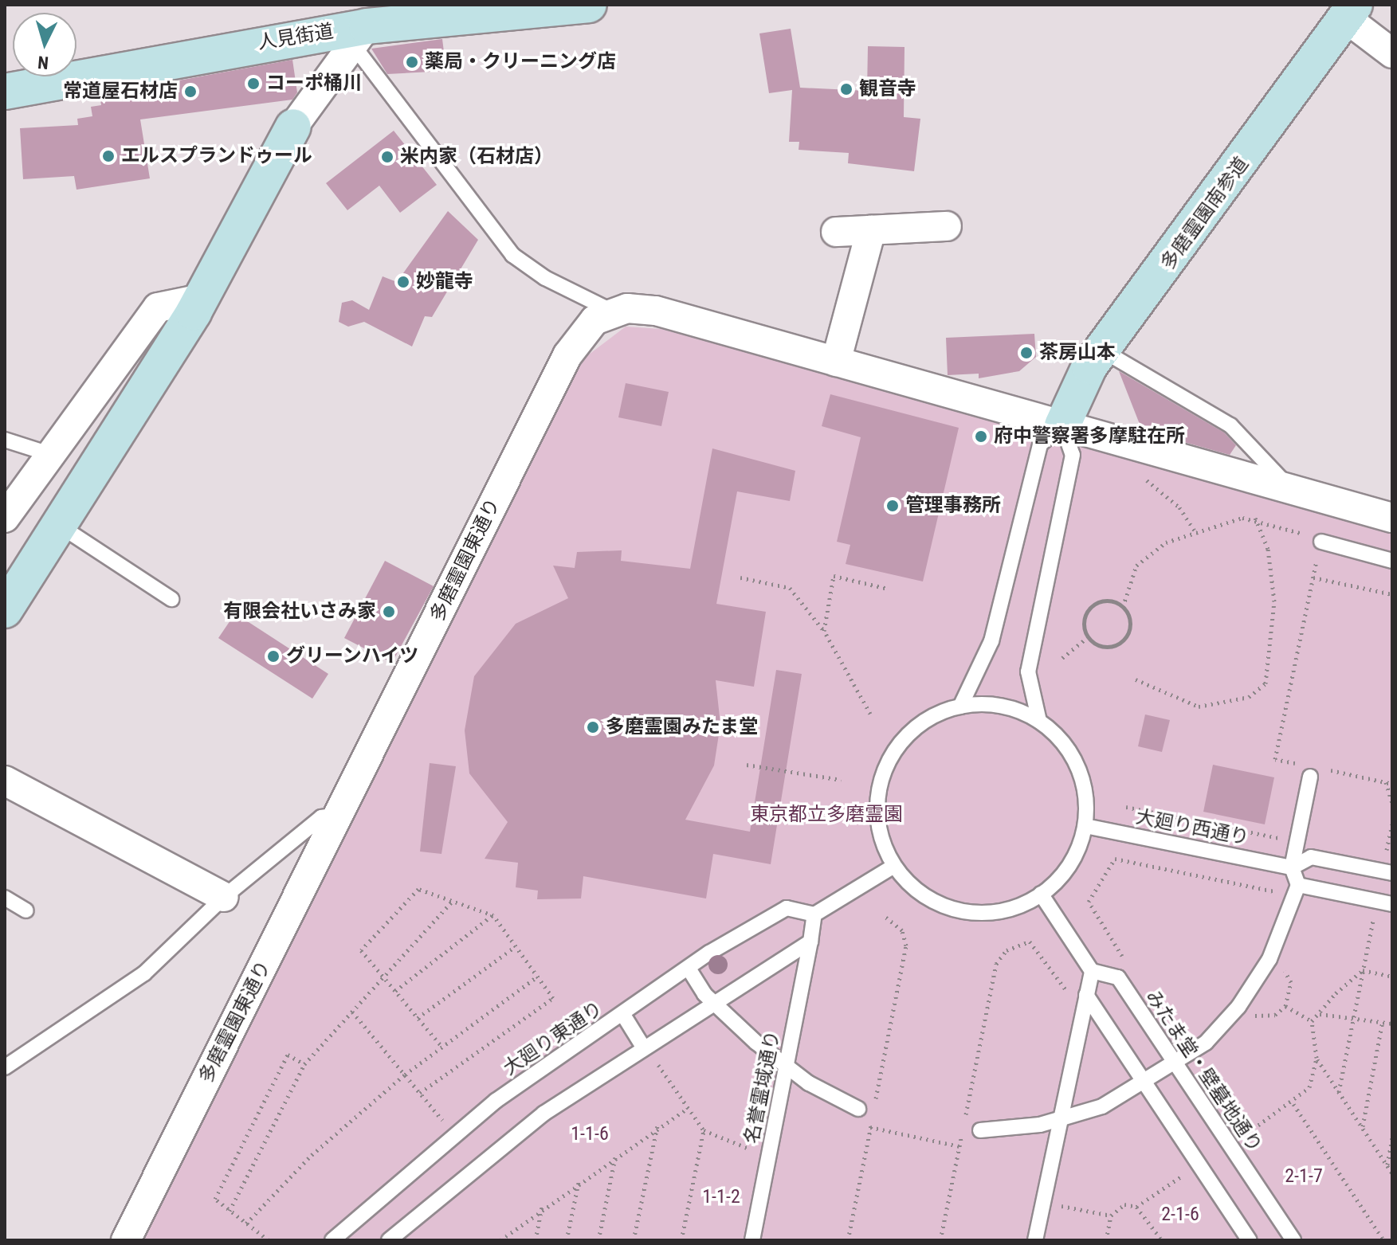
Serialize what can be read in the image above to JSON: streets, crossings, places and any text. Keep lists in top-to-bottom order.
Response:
{
  "streets": {
    "street": ["人見街道", "多磨霊園南参道", "多磨霊園東通り"],
    "lane": [
      "大廻り西通り",
      "大廻り東通り",
      "みたま堂・壁墓地通り",
      "名誉霊域通り"
    ]
  },
  "parks": [
    "東京都立多磨霊園",
    "1-1-6",
    "2-1-7",
    "1-1-2",
    "2-1-6"
  ],
  "places": [
    "薬局・クリーニング店",
    "コーポ桶川",
    "観音寺",
    "常道屋石材店",
    "エルスプランドゥール",
    "米内家（石材店）",
    "妙龍寺",
    "茶房山本",
    "府中警察署多摩駐在所",
    "管理事務所",
    "有限会社いさみ家",
    "グリーンハイツ",
    "多磨霊園みたま堂"
  ],
  "north": "bottom"
}
